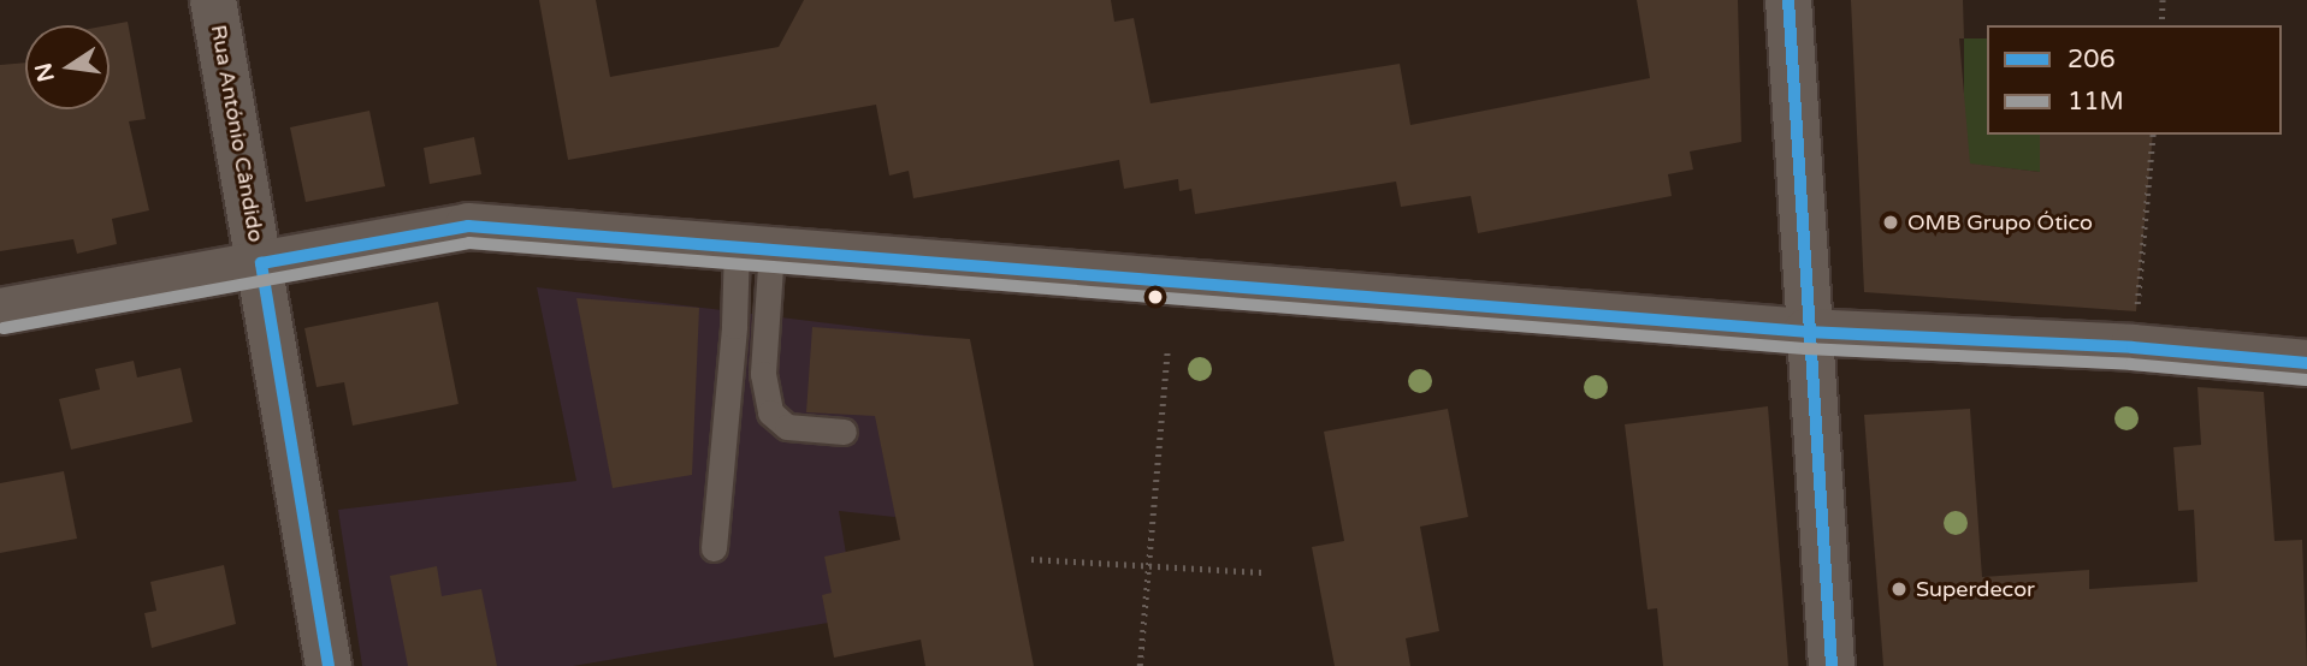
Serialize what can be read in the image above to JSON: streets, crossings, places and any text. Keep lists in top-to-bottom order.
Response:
{
  "streets": {
    "street": ["Rua António Cândido"]
  },
  "places": ["OMB Grupo Ótico", "Superdecor"],
  "lines": ["transit line 206", "transit line 11M"],
  "legend": ["206", "11M"],
  "north": "left"
}
